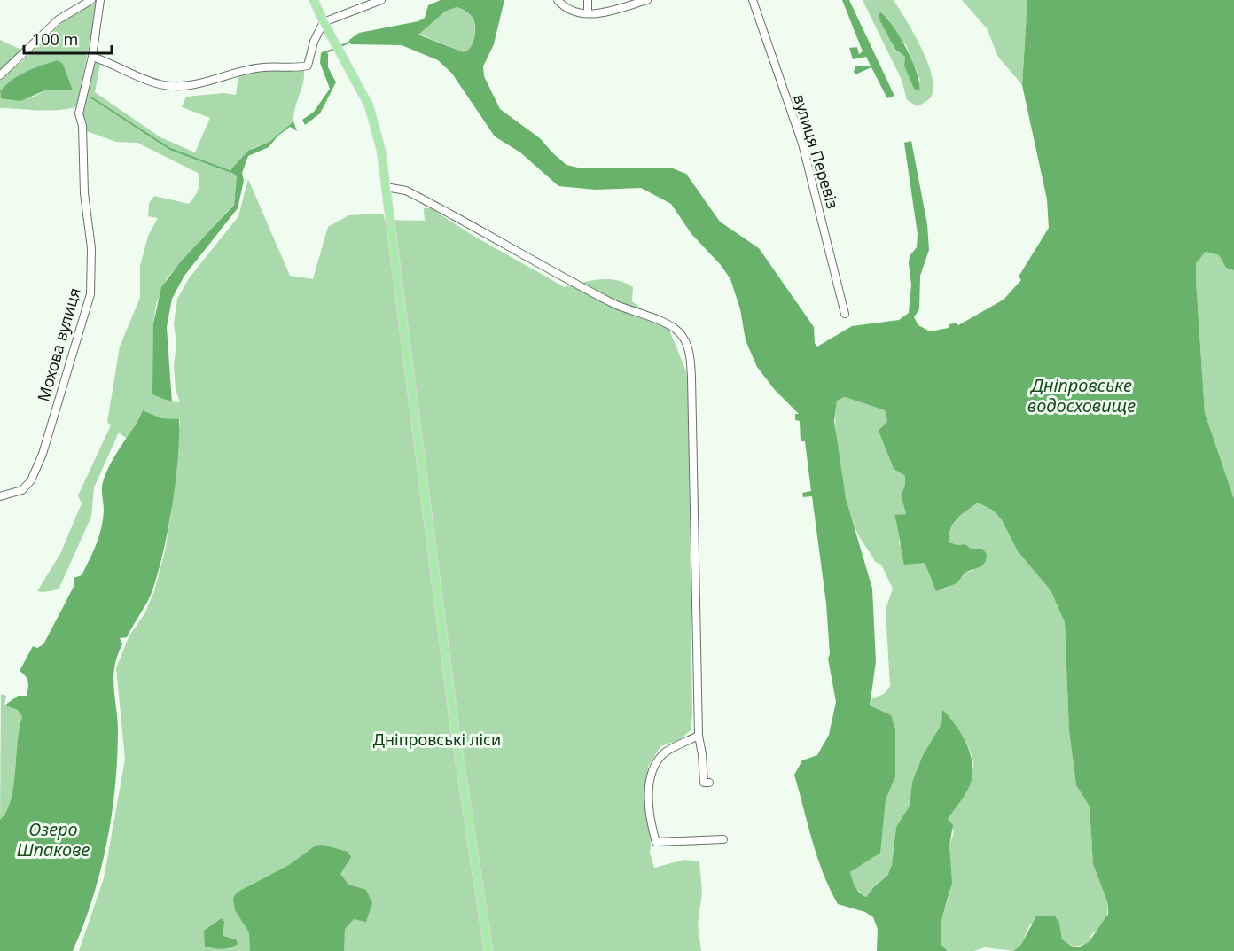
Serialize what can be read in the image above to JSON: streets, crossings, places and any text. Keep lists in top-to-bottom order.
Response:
{
  "streets": {
    "street": ["вулиця Перевіз", "Мохова вулиця"]
  },
  "water": ["Дніпровське водосховище", "Озеро Шпакове"],
  "parks": ["Дніпровські ліси"],
  "scale_bar": "100 m"
}
